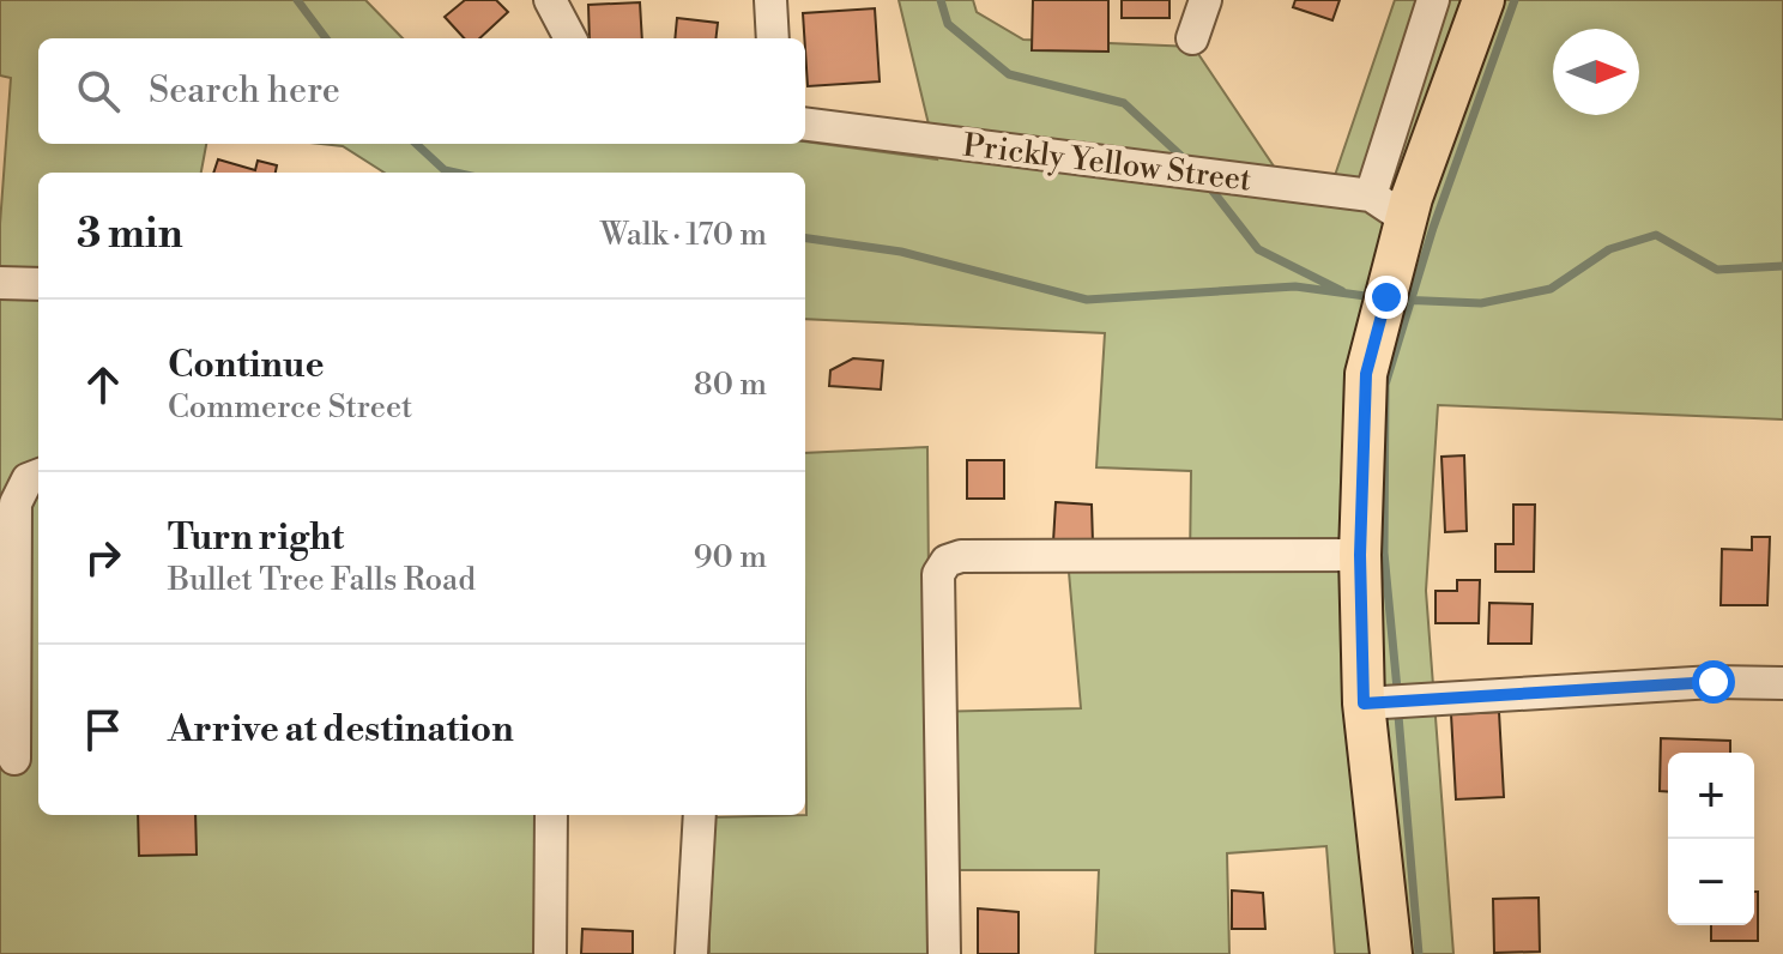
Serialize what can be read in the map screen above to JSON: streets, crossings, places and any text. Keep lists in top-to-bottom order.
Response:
{
  "streets": {
    "street": ["Prickly Yellow Street"]
  },
  "north": "right",
  "page": {
    "search": "Search here",
    "heading": ["3 min", "Walk · 170 m"],
    "list": [
      ["Continue", "Commerce Street", "80 m"],
      ["Turn right", "Bullet Tree Falls Road", "90 m"],
      "Arrive at destination"
    ],
    "map_buttons": ["+", "−"]
  }
}
